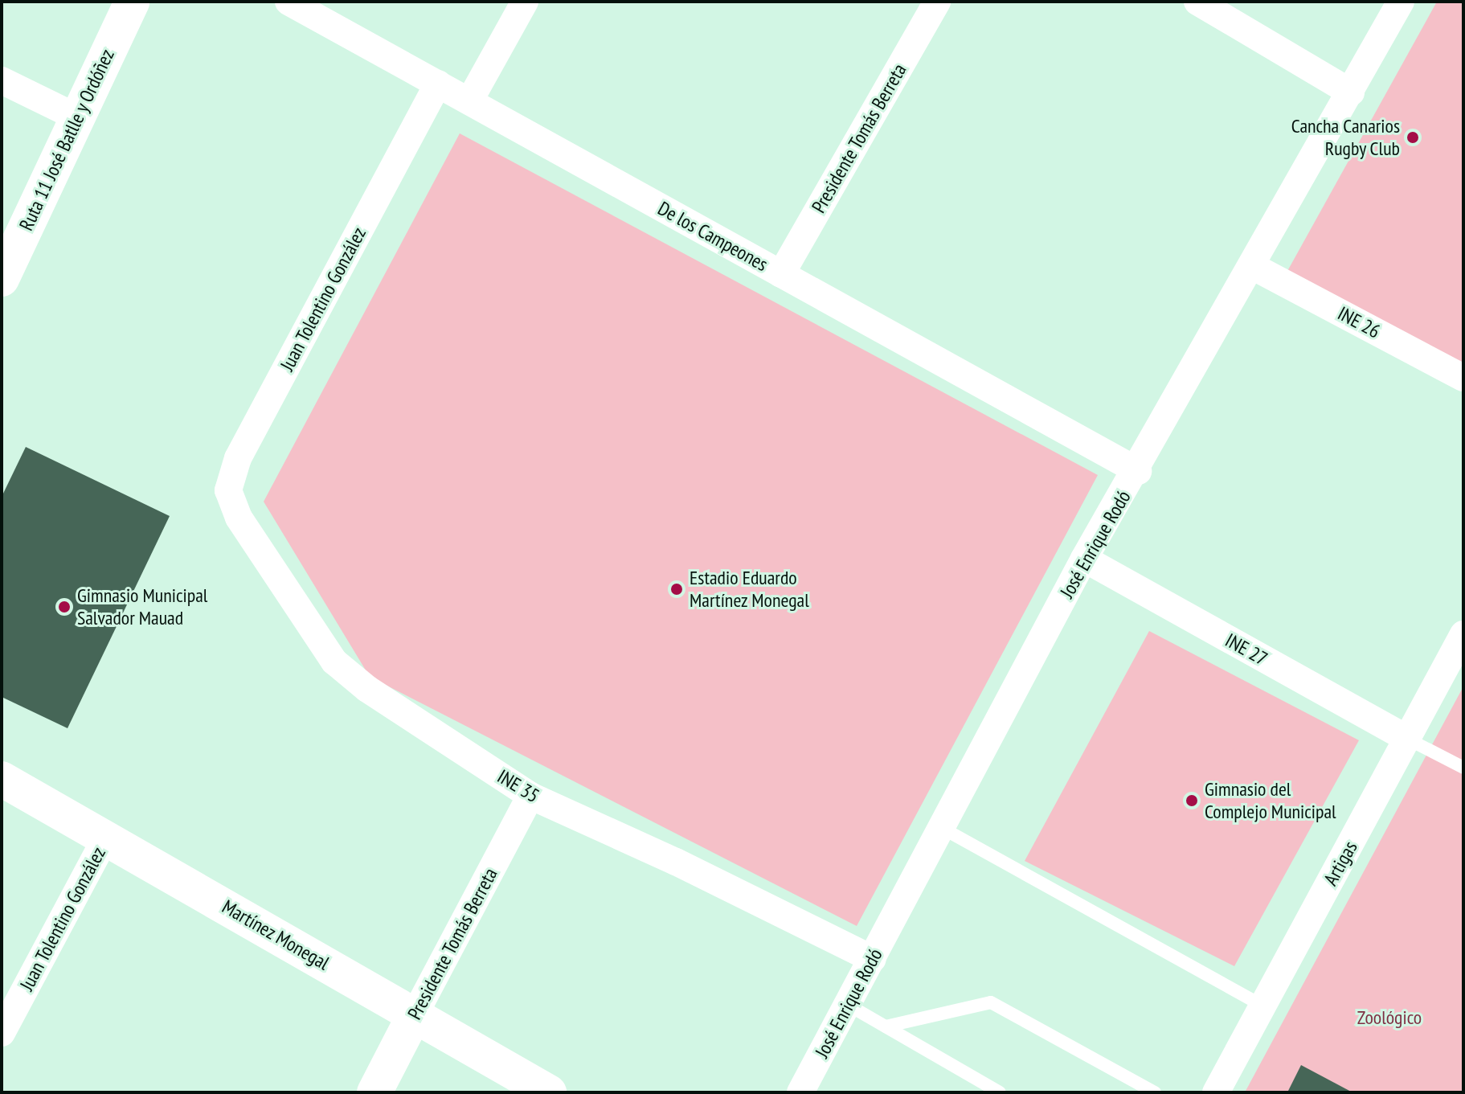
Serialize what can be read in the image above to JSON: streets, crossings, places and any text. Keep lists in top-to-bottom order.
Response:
{
  "streets": {
    "main road": ["Presidente Tomás Berreta", "Ruta 11 José Batlle y Ordóñez", "Martínez Monegal"],
    "street": [
      "De los Campeones",
      "Juan Tolentino González",
      "INE 26",
      "José Enrique Rodó",
      "INE 27",
      "INE 35",
      "Artigas"
    ]
  },
  "crossings": [
    ["Presidente Tomás Berreta", "De los Campeones"],
    ["Presidente Tomás Berreta", "INE 35"],
    ["Presidente Tomás Berreta", "Martínez Monegal"],
    ["De los Campeones", "Juan Tolentino González"],
    ["De los Campeones", "José Enrique Rodó"],
    ["Juan Tolentino González", "INE 35"],
    ["Juan Tolentino González", "Martínez Monegal"],
    ["INE 26", "José Enrique Rodó"],
    ["José Enrique Rodó", "INE 27"],
    ["José Enrique Rodó", "INE 35"],
    ["INE 27", "Artigas"]
  ],
  "parks": ["Zoológico"],
  "places": [
    "Cancha Canarios Rugby Club",
    "Estadio Eduardo Martínez Monegal",
    "Gimnasio Municipal Salvador Mauad",
    "Gimnasio del Complejo Municipal"
  ]
}
